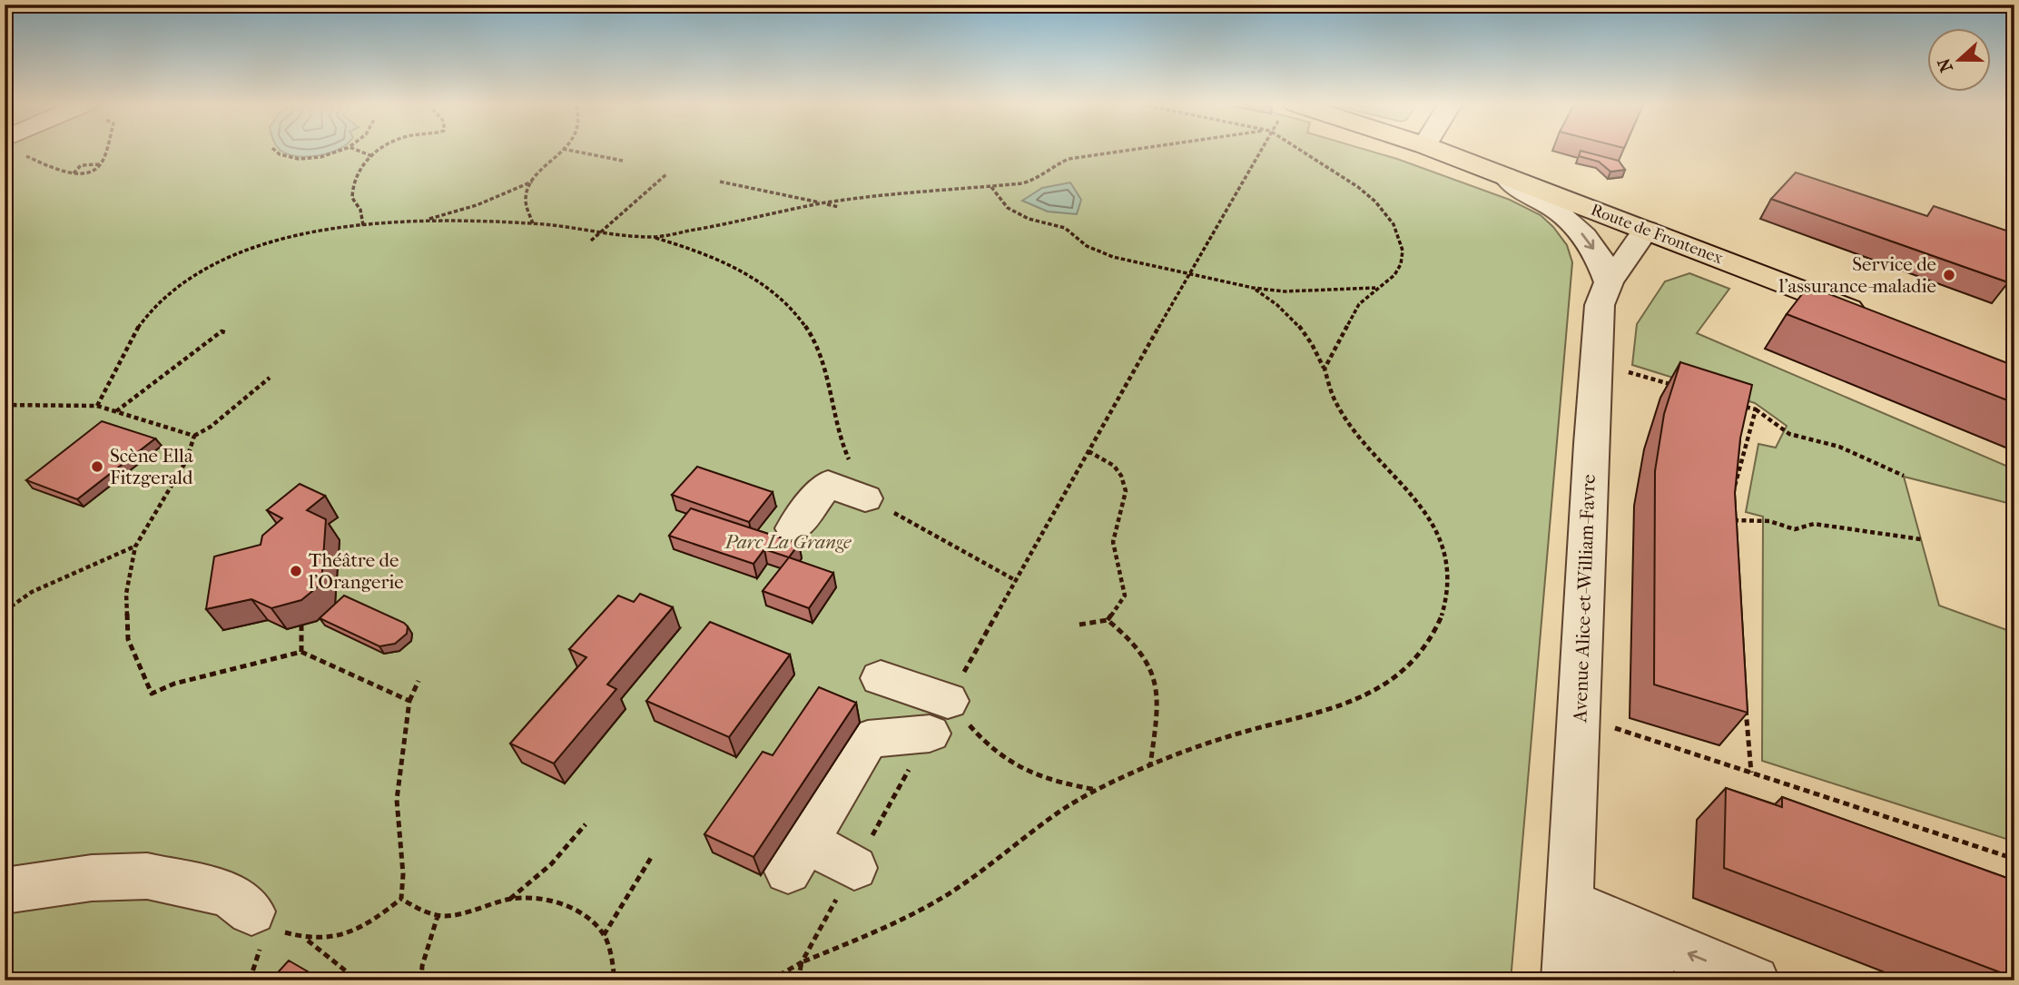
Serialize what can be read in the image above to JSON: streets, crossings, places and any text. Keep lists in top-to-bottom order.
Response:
{
  "streets": {
    "main road": ["Route de Frontenex"],
    "street": ["Avenue Alice-et-William-Favre"]
  },
  "crossings": [
    ["Route de Frontenex", "Avenue Alice-et-William-Favre"]
  ],
  "parks": ["Parc La Grange"],
  "places": ["Service de l'assurance-maladie", "Scène Ella Fitzgerald", "Théâtre de l'Orangerie"],
  "north": "left"
}
